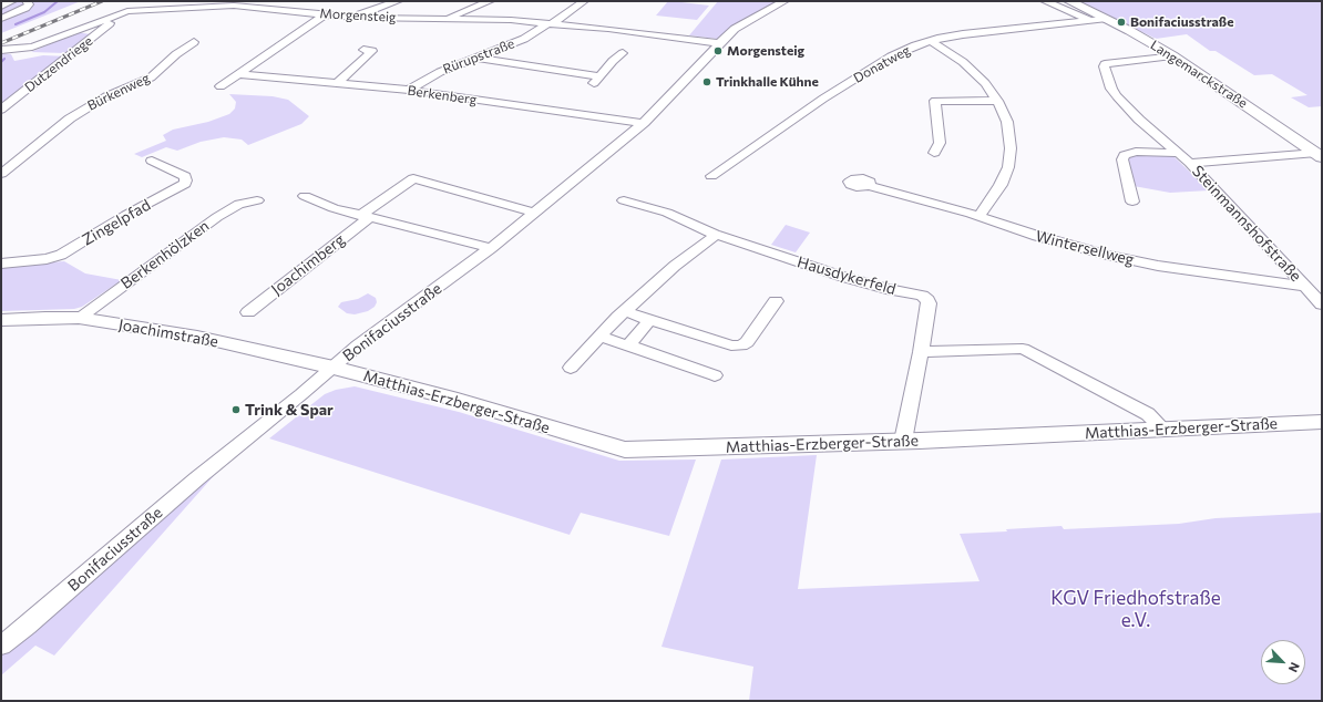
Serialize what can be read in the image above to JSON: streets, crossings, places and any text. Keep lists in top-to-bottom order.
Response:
{
  "streets": {
    "street": [
      "Morgensteig",
      "Rürupstraße",
      "Dutzendriege",
      "Donatweg",
      "Langemarckstraße",
      "Bürkenweg",
      "Berkenberg",
      "Zingelpfad",
      "Steinmannshofstraße",
      "Wintersellweg",
      "Berkenhölzken",
      "Joachimberg",
      "Hausdykerfeld",
      "Bonifaciusstraße",
      "Joachimstraße",
      "Matthias-Erzberger-Straße"
    ]
  },
  "crossings": [
    ["Morgensteig", "Rürupstraße"],
    ["Morgensteig", "Dutzendriege"],
    ["Morgensteig", "Bonifaciusstraße"],
    ["Rürupstraße", "Berkenberg"],
    ["Donatweg", "Langemarckstraße"],
    ["Langemarckstraße", "Steinmannshofstraße"],
    ["Berkenberg", "Bonifaciusstraße"],
    ["Steinmannshofstraße", "Wintersellweg"],
    ["Berkenhölzken", "Joachimstraße"],
    ["Joachimberg", "Bonifaciusstraße"],
    ["Hausdykerfeld", "Matthias-Erzberger-Straße"],
    ["Bonifaciusstraße", "Joachimstraße"],
    ["Bonifaciusstraße", "Matthias-Erzberger-Straße"],
    ["Joachimstraße", "Matthias-Erzberger-Straße"]
  ],
  "parks": ["KGV Friedhofstraße e.V."],
  "places": [
    "Bonifaciusstraße",
    "Morgensteig",
    "Trinkhalle Kühne",
    "Trink & Spar"
  ],
  "north": "bottom right"
}
